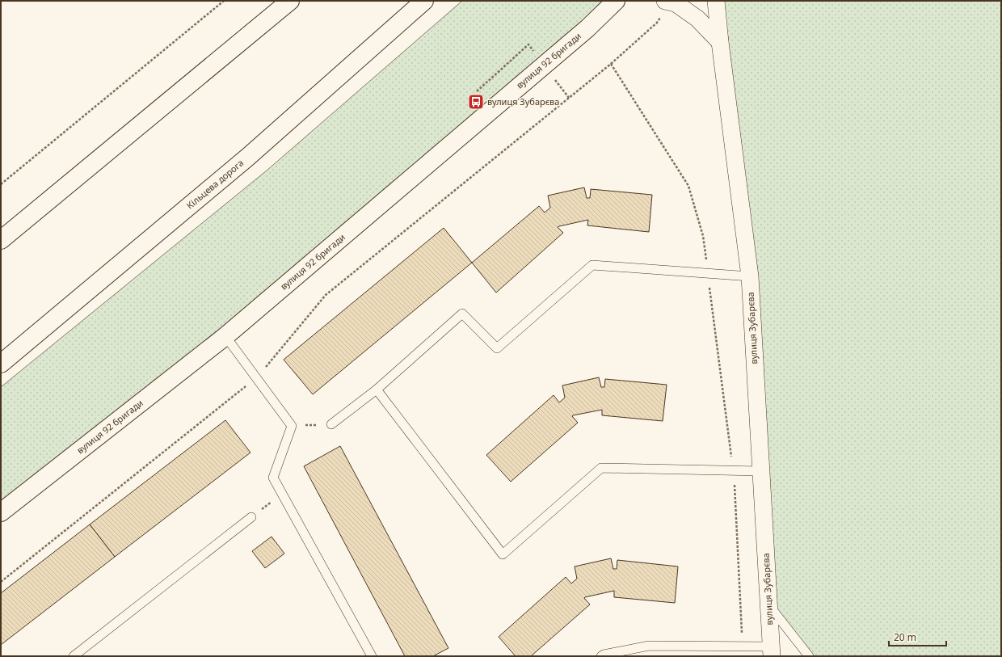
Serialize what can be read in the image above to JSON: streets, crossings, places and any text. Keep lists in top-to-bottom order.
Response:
{
  "streets": {
    "main road": ["вулиця 92 бригади", "Кільцева дорога"],
    "street": ["вулиця Зубарєва"]
  },
  "places": {
    "bus stop": ["вулиця Зубарєва"]
  },
  "scale_bar": "20 m"
}
